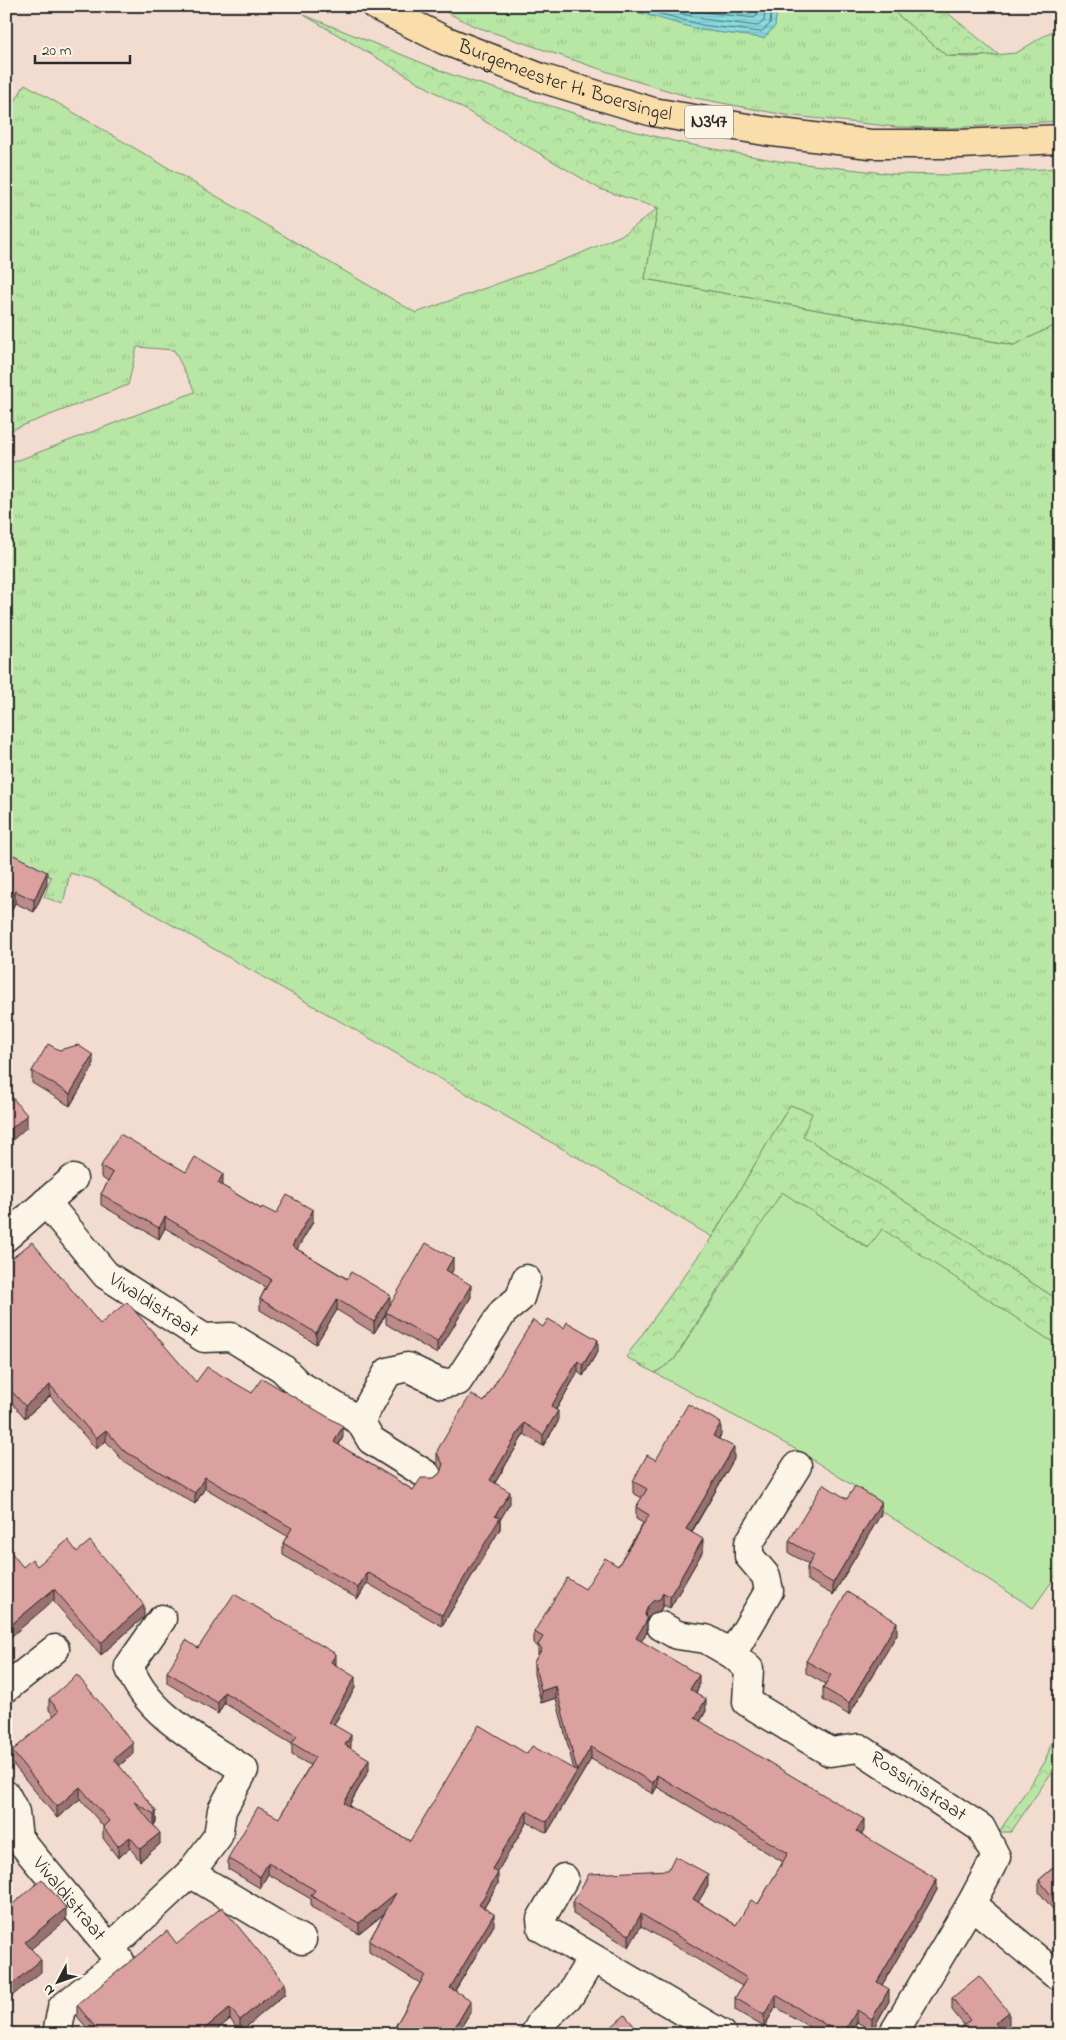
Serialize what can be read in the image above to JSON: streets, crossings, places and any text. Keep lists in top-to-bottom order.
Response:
{
  "streets": {
    "main road": ["Burgemeester H. Boersingel", "N347"],
    "street": ["Vivaldistraat", "Rossinistraat"]
  },
  "scale_bar": "20 m",
  "north": "bottom left"
}
